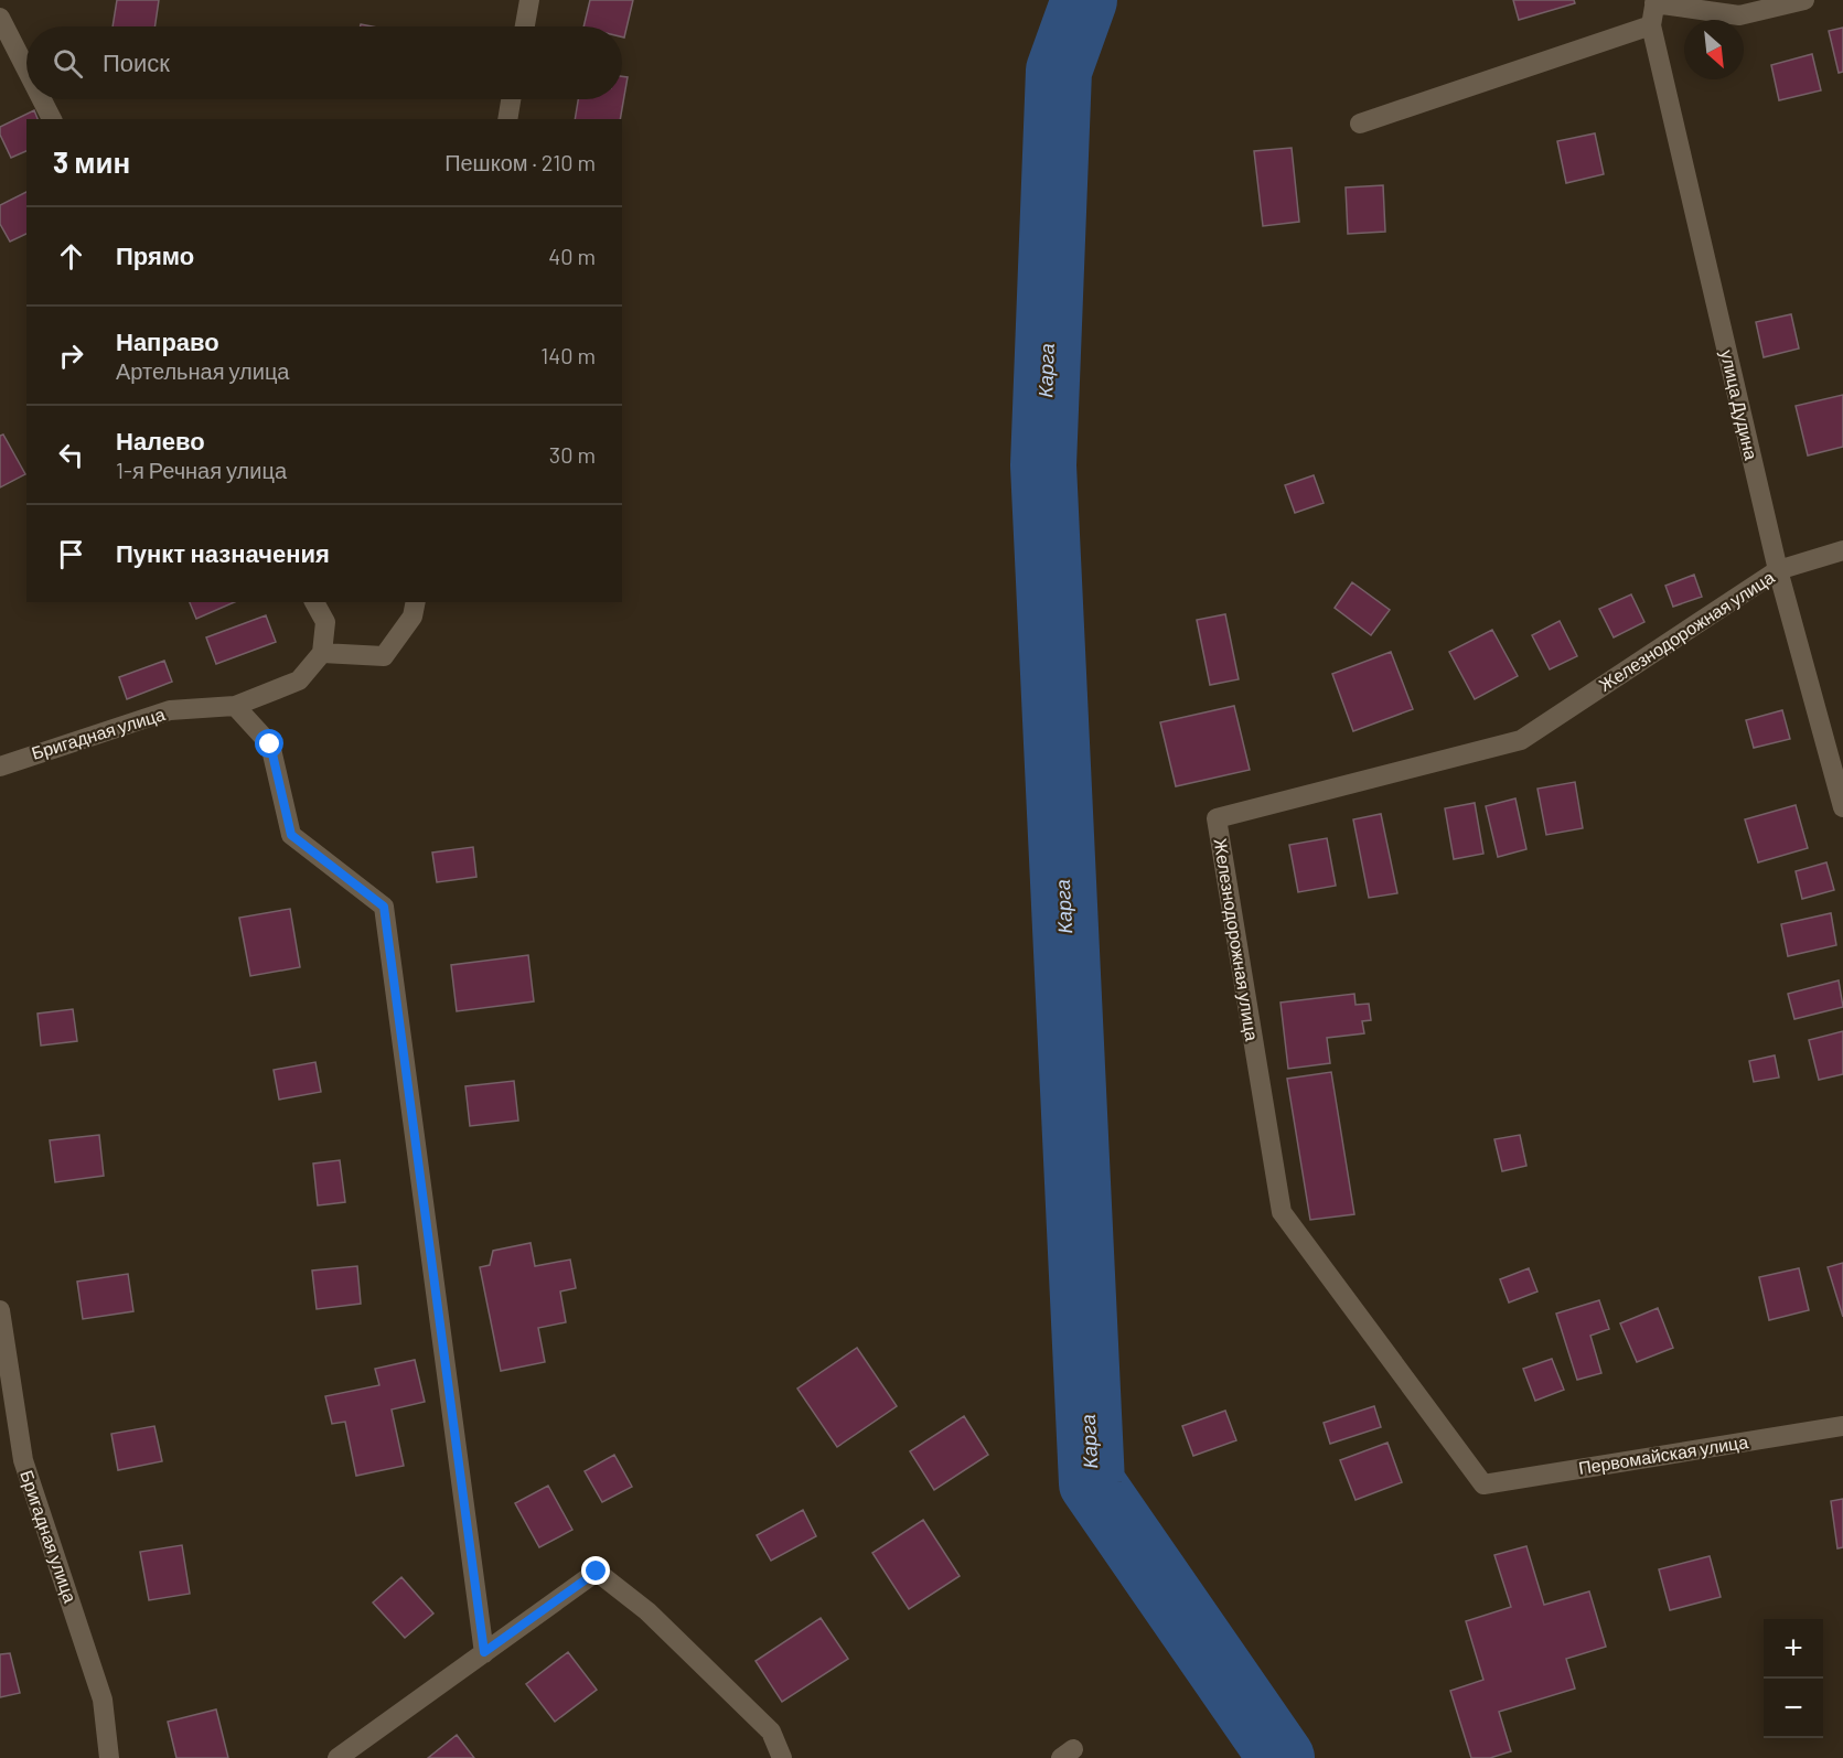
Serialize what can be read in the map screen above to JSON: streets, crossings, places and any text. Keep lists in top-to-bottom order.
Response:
{
  "streets": {
    "street": [
      "улица Дудина",
      "Железнодорожная улица",
      "Бригадная улица",
      "Первомайская улица"
    ]
  },
  "crossings": [
    ["улица Дудина", "Железнодорожная улица"],
    ["Железнодорожная улица", "Первомайская улица"]
  ],
  "water": ["Карга"],
  "north": "bottom right",
  "page": {
    "search": "Поиск",
    "heading": ["3 мин", "Пешком · 210 m"],
    "list": [
      ["Прямо", "40 m"],
      ["Направо", "Артельная улица", "140 m"],
      ["Налево", "1-я Речная улица", "30 m"],
      "Пункт назначения"
    ],
    "map_buttons": ["+", "−"]
  }
}
